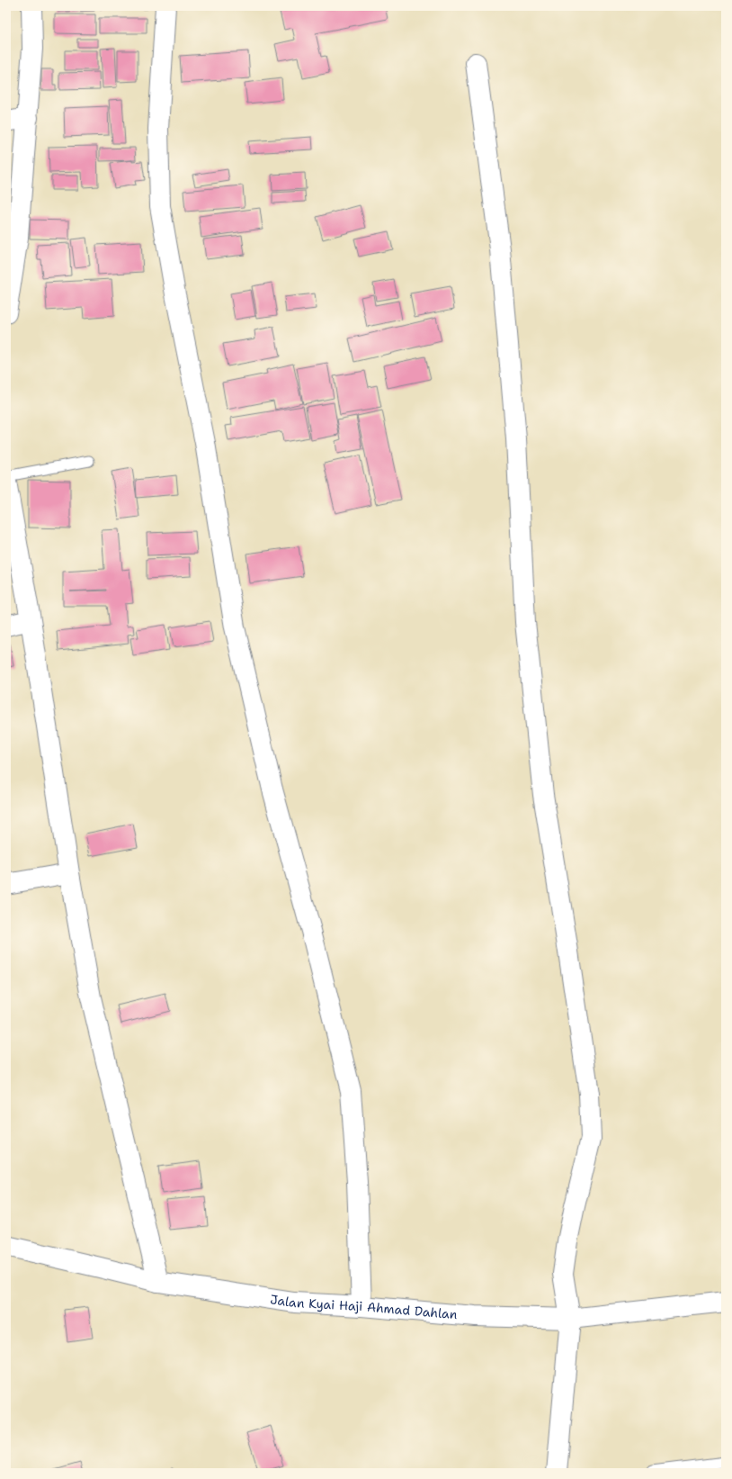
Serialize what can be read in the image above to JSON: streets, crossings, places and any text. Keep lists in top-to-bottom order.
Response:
{
  "streets": {
    "street": ["Jalan Kyai Haji Ahmad Dahlan"]
  }
}
